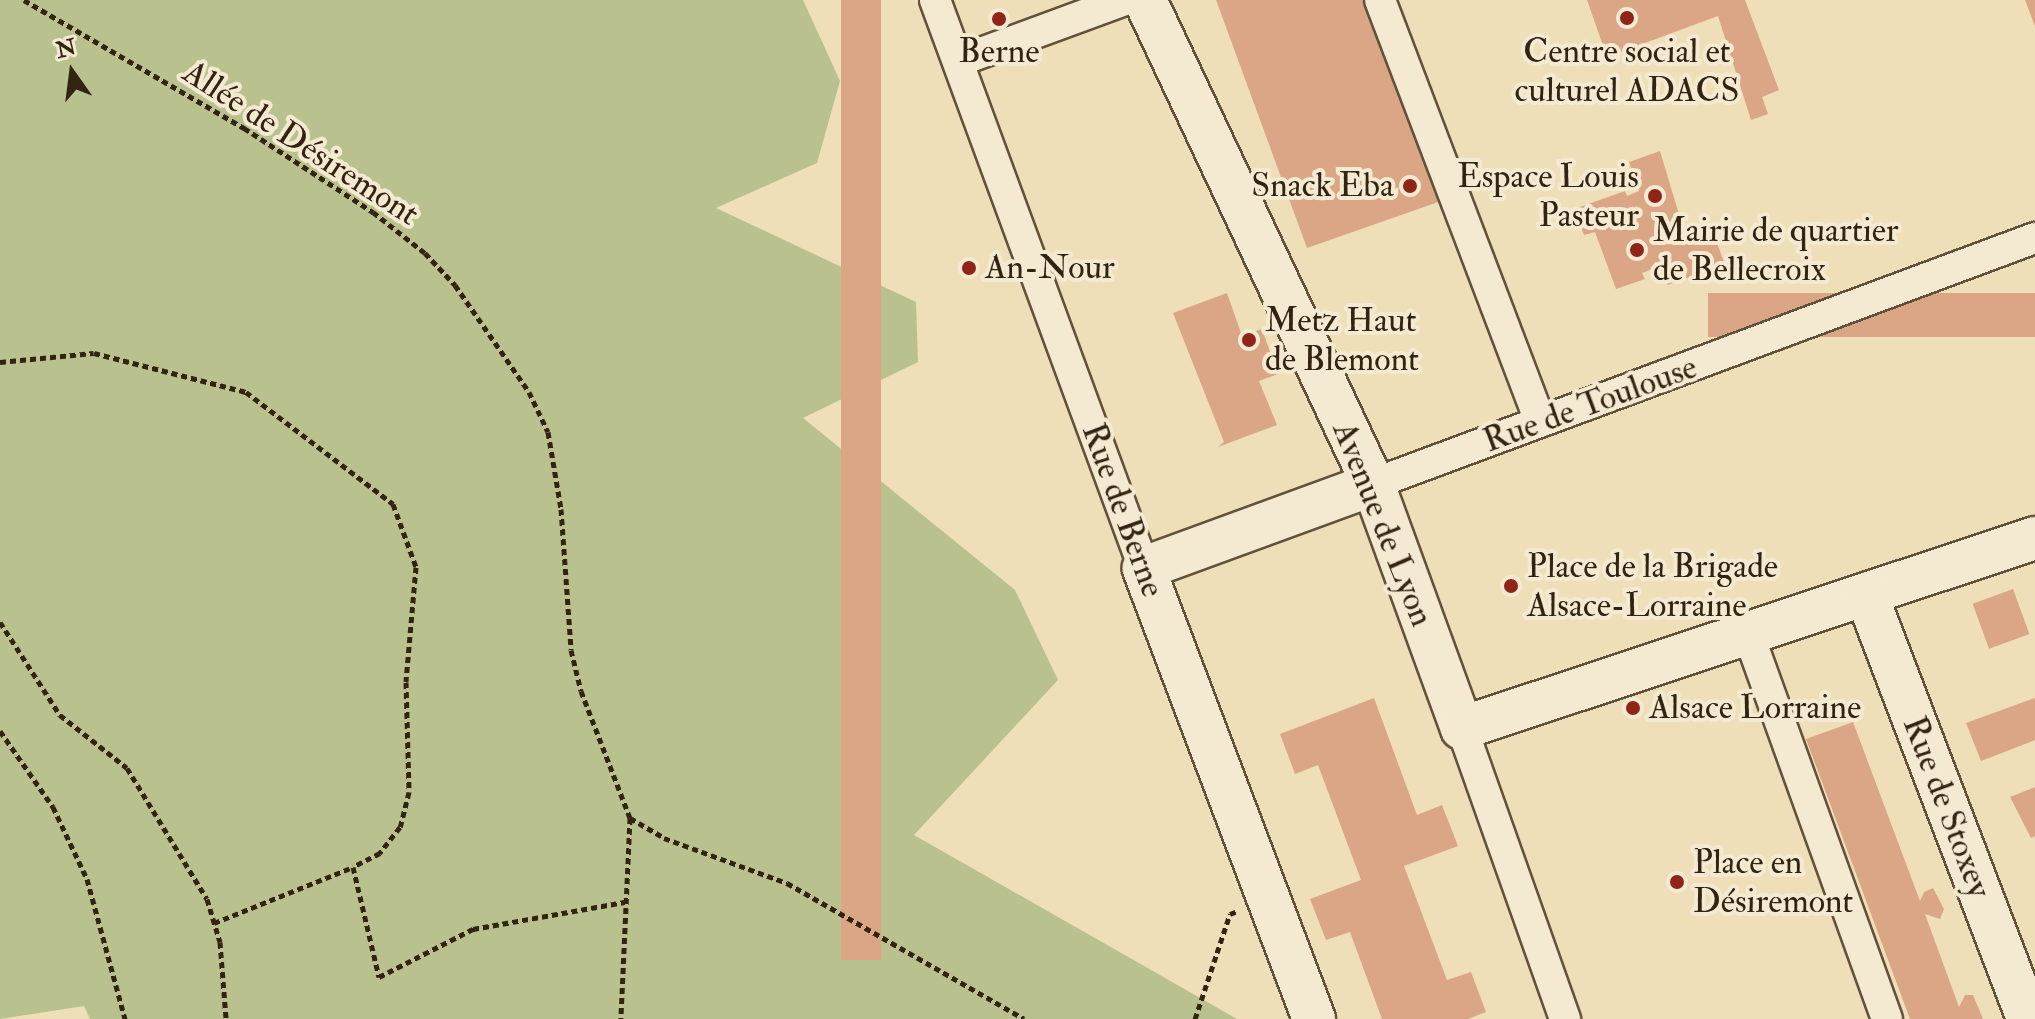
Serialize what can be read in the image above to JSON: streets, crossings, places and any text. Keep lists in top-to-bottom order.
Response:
{
  "streets": {
    "street": [
      "Rue de Toulouse",
      "Rue de Berne",
      "Avenue de Lyon",
      "Rue de Stoxey"
    ],
    "path": ["Allée de Désiremont"]
  },
  "crossings": [
    ["Rue de Toulouse", "Rue de Berne"],
    ["Rue de Toulouse", "Avenue de Lyon"]
  ],
  "places": [
    "Centre social et culturel ADACS",
    "Berne",
    "Snack Eba",
    "Espace Louis Pasteur",
    "Mairie de quartier de Bellecroix",
    "An-Nour",
    "Metz Haut de Blemont",
    "Place de la Brigade Alsace-Lorraine",
    "Alsace Lorraine",
    "Place en Désiremont"
  ],
  "north": "top"
}
